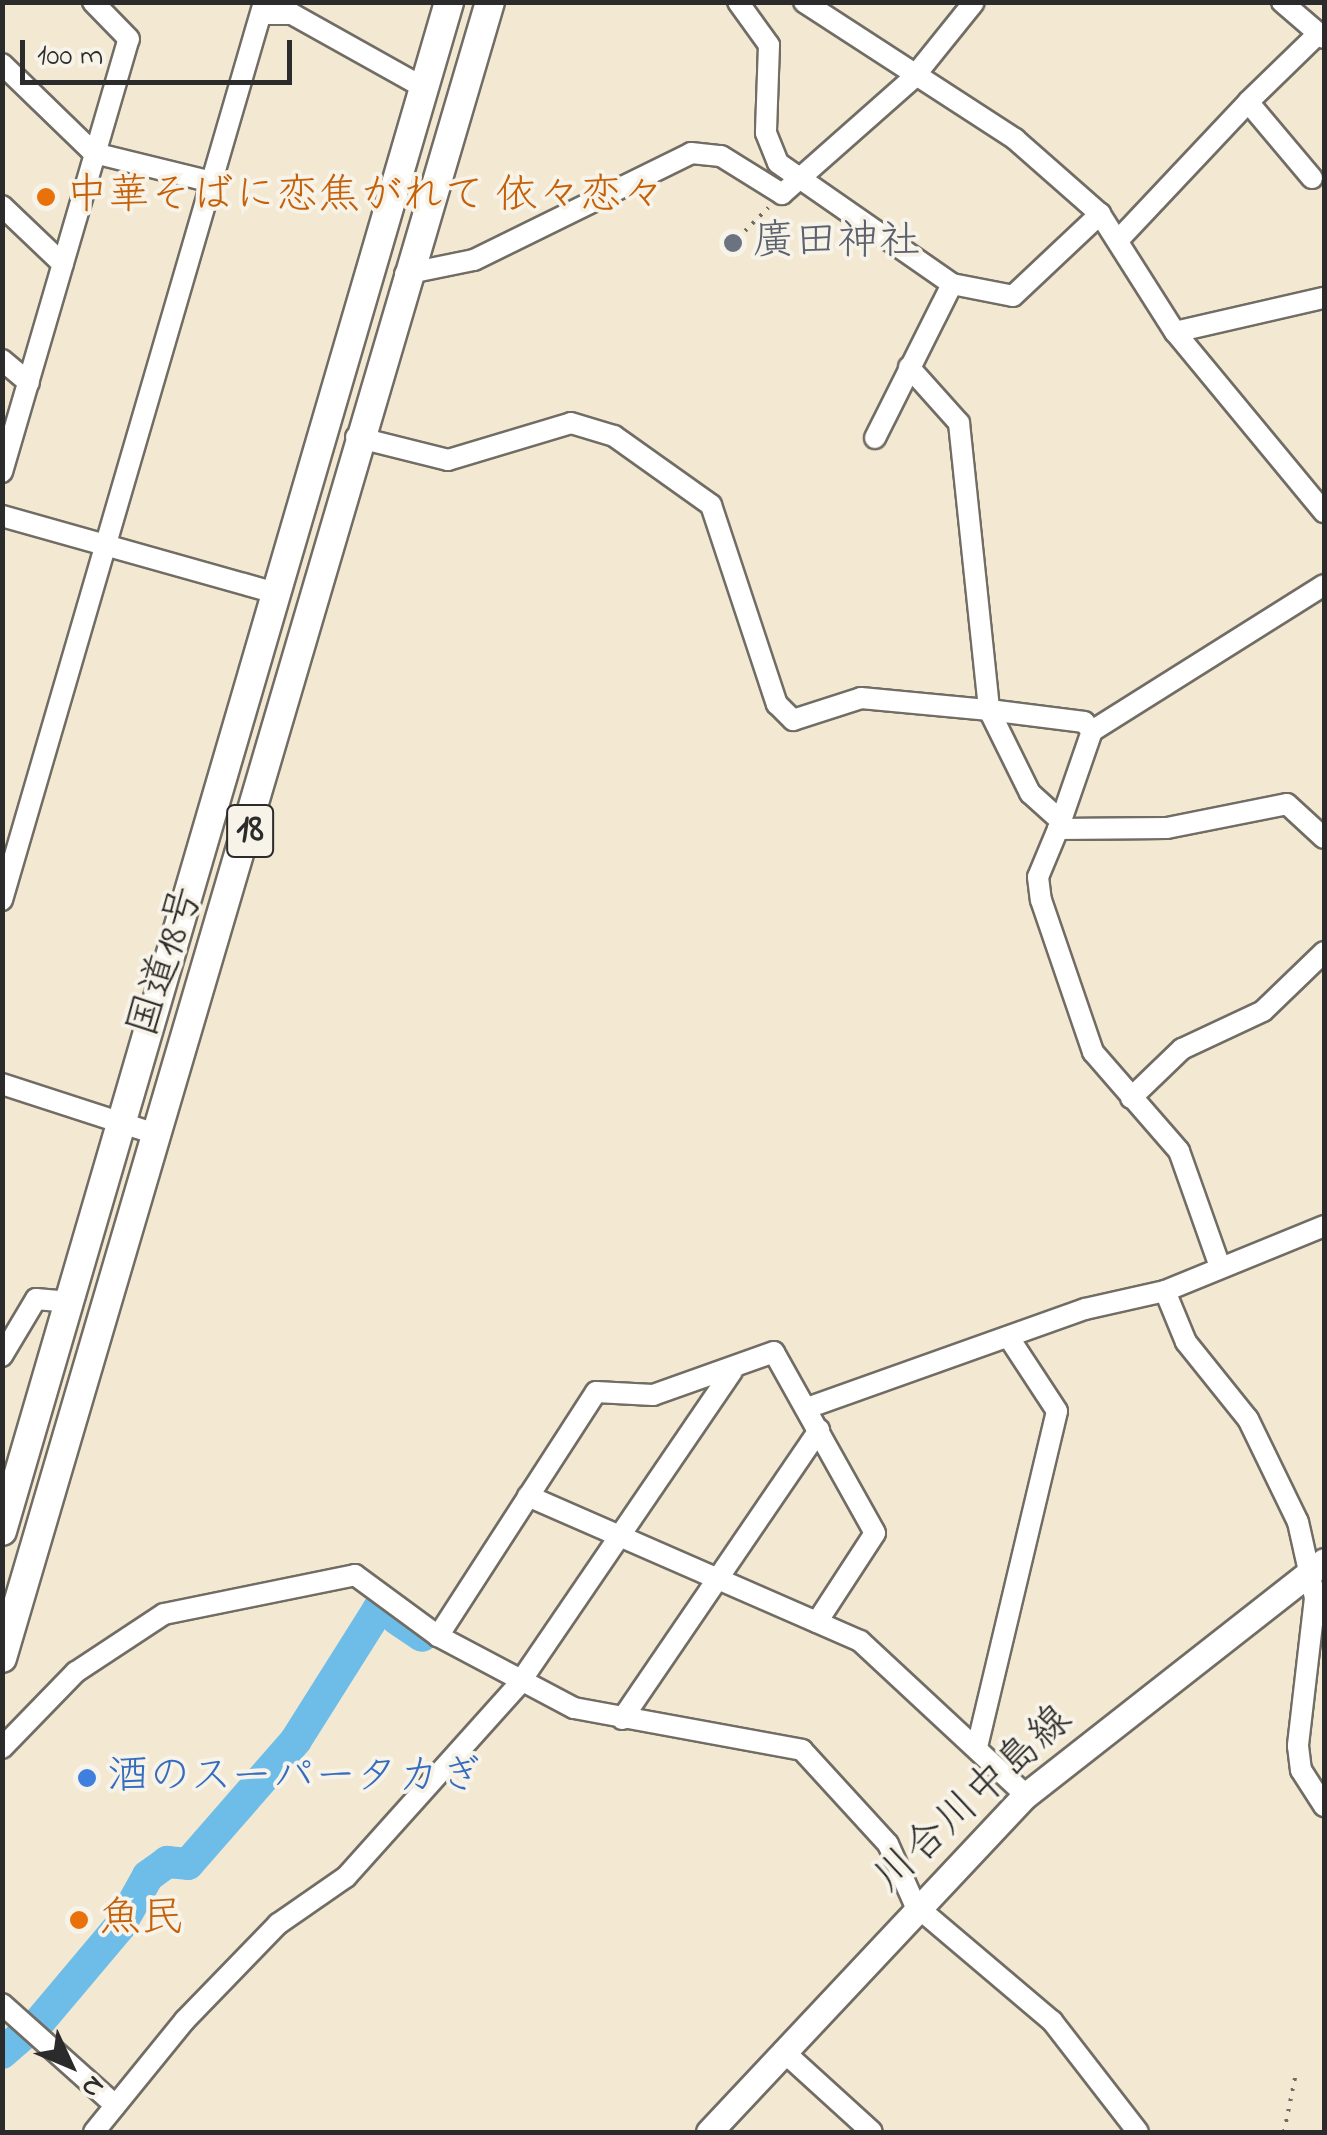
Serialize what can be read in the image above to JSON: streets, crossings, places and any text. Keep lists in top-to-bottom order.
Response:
{
  "streets": {
    "highway": ["18", "国道18号"],
    "main road": ["川合川中島線"]
  },
  "places": [
    "中華そばに恋焦がれて 依々恋々",
    "廣田神社",
    "酒のスーパータカぎ",
    "魚民"
  ],
  "scale_bar": "100 m",
  "north": "bottom right"
}
